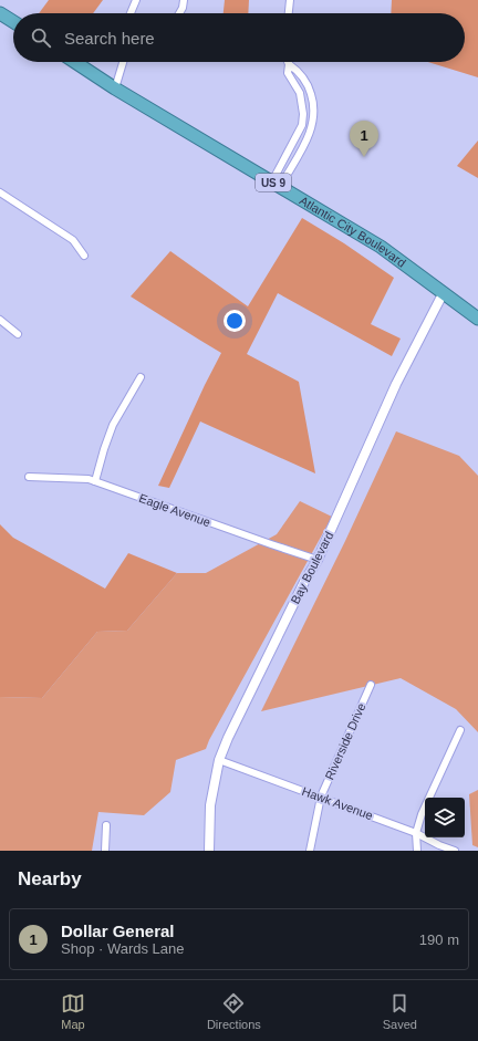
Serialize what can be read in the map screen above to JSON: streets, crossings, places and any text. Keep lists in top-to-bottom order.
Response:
{
  "streets": {
    "highway": ["US 9", "Atlantic City Boulevard"],
    "street": [
      "Eagle Avenue",
      "Bay Boulevard",
      "Riverside Drive",
      "Hawk Avenue"
    ]
  },
  "crossings": [
    ["Atlantic City Boulevard", "Bay Boulevard"],
    ["Eagle Avenue", "Bay Boulevard"],
    ["Bay Boulevard", "Hawk Avenue"],
    ["Riverside Drive", "Hawk Avenue"]
  ],
  "page": {
    "search": "Search here",
    "pins": "1",
    "heading": "Nearby",
    "list": [
      {
        "mark": "1",
        "name": "Dollar General",
        "note": "Shop · Wards Lane",
        "value": "190 m"
      }
    ],
    "nav": ["Map", "Directions", "Saved"]
  }
}
